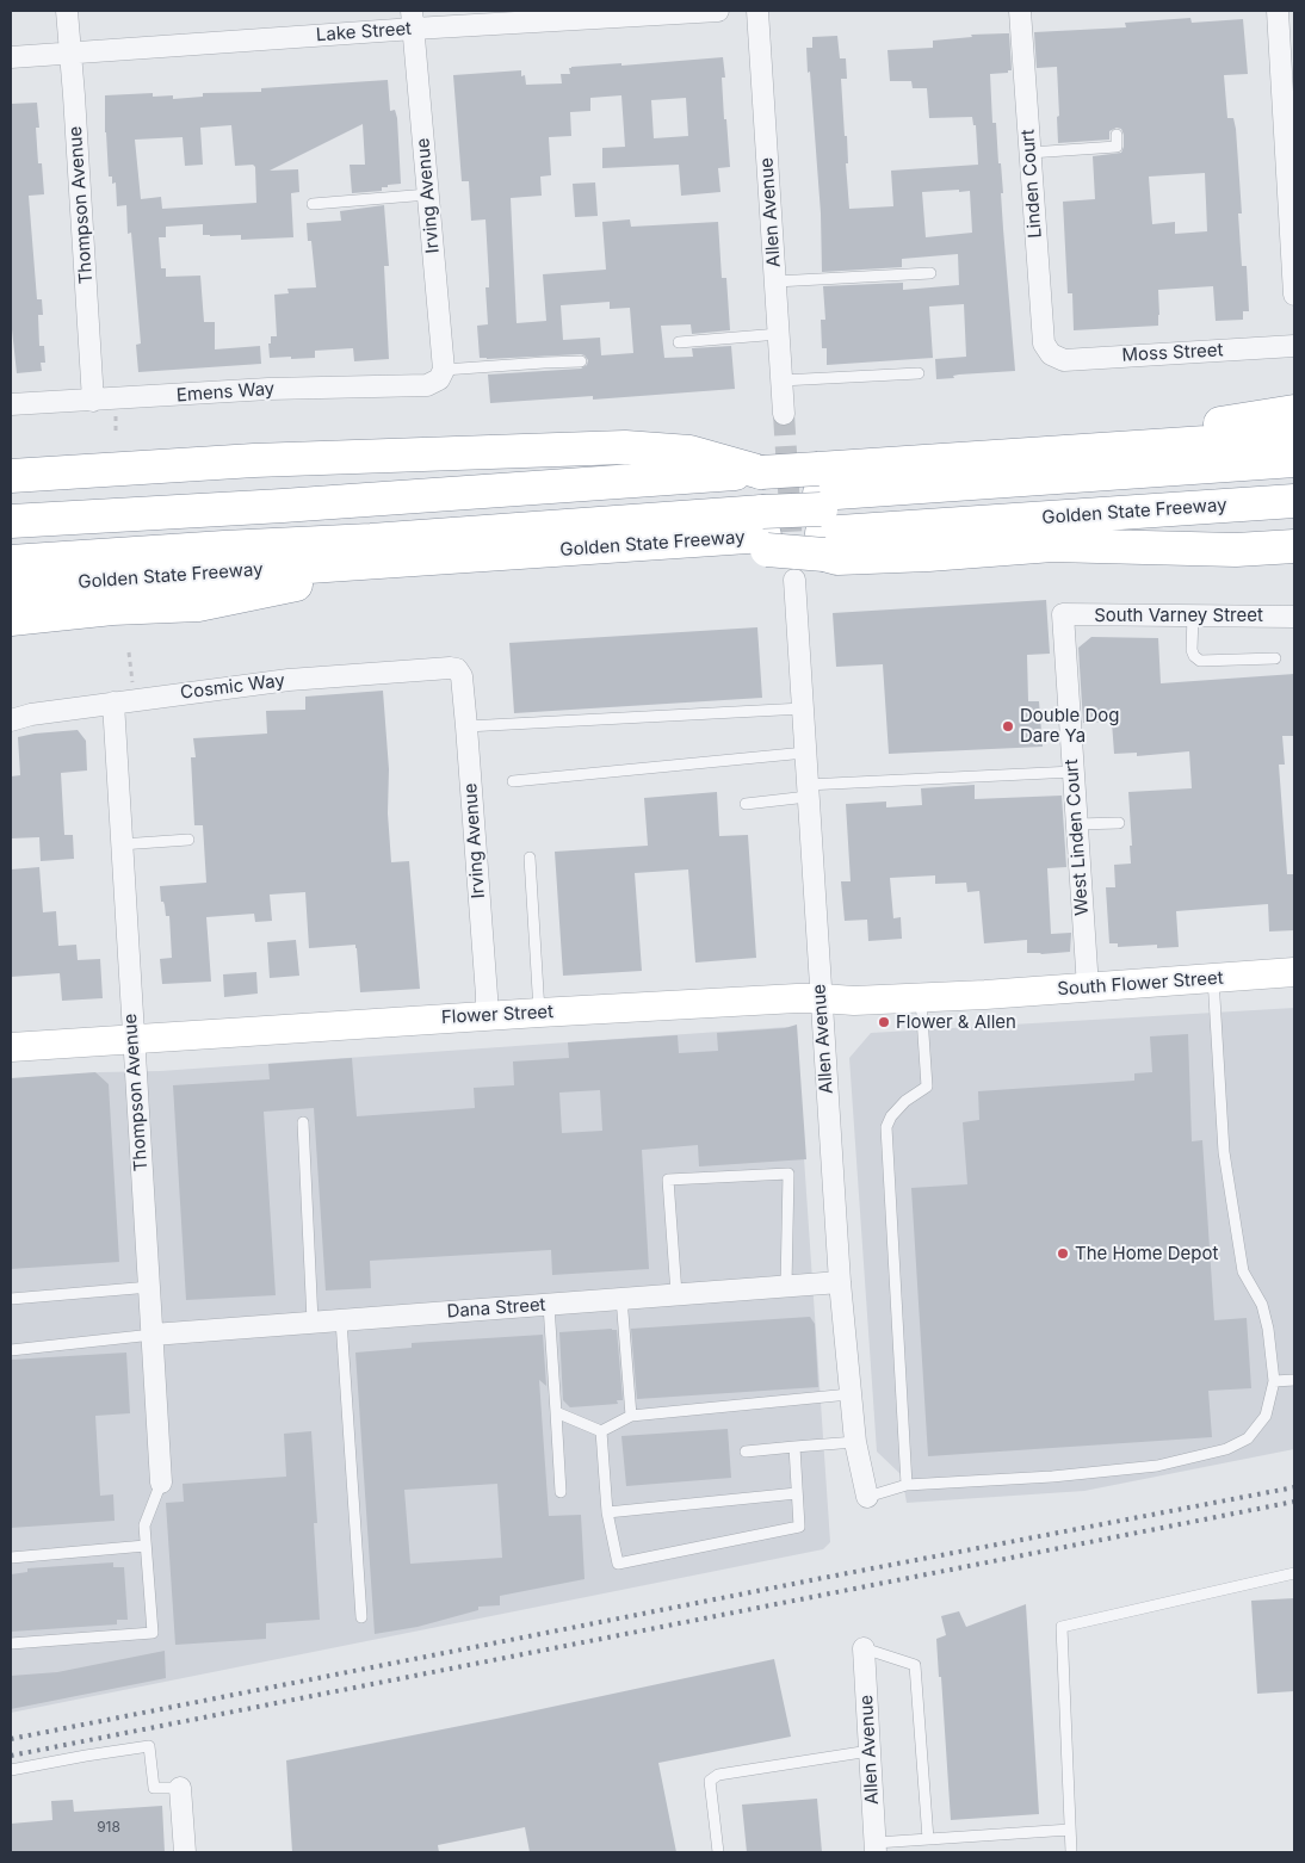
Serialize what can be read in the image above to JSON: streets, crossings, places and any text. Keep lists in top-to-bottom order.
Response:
{
  "streets": {
    "highway": ["Golden State Freeway"],
    "street": [
      "Lake Street",
      "Linden Court",
      "Irving Avenue",
      "Thompson Avenue",
      "Allen Avenue",
      "Moss Street",
      "Emens Way",
      "South Varney Street",
      "Cosmic Way",
      "West Linden Court",
      "South Flower Street",
      "Flower Street",
      "Dana Street"
    ]
  },
  "crossings": [
    ["Lake Street", "Irving Avenue"],
    ["Lake Street", "Thompson Avenue"],
    ["Linden Court", "Moss Street"],
    ["Irving Avenue", "Emens Way"],
    ["Irving Avenue", "Cosmic Way"],
    ["Irving Avenue", "Flower Street"],
    ["Thompson Avenue", "Emens Way"],
    ["Thompson Avenue", "Cosmic Way"],
    ["Thompson Avenue", "Flower Street"],
    ["Thompson Avenue", "Dana Street"],
    ["Allen Avenue", "Flower Street"],
    ["Allen Avenue", "Dana Street"],
    ["South Varney Street", "West Linden Court"],
    ["West Linden Court", "South Flower Street"],
    ["South Flower Street", "Flower Street"]
  ],
  "places": ["Double Dog Dare Ya", "Flower & Allen", "The Home Depot"],
  "house_numbers": ["918"]
}
